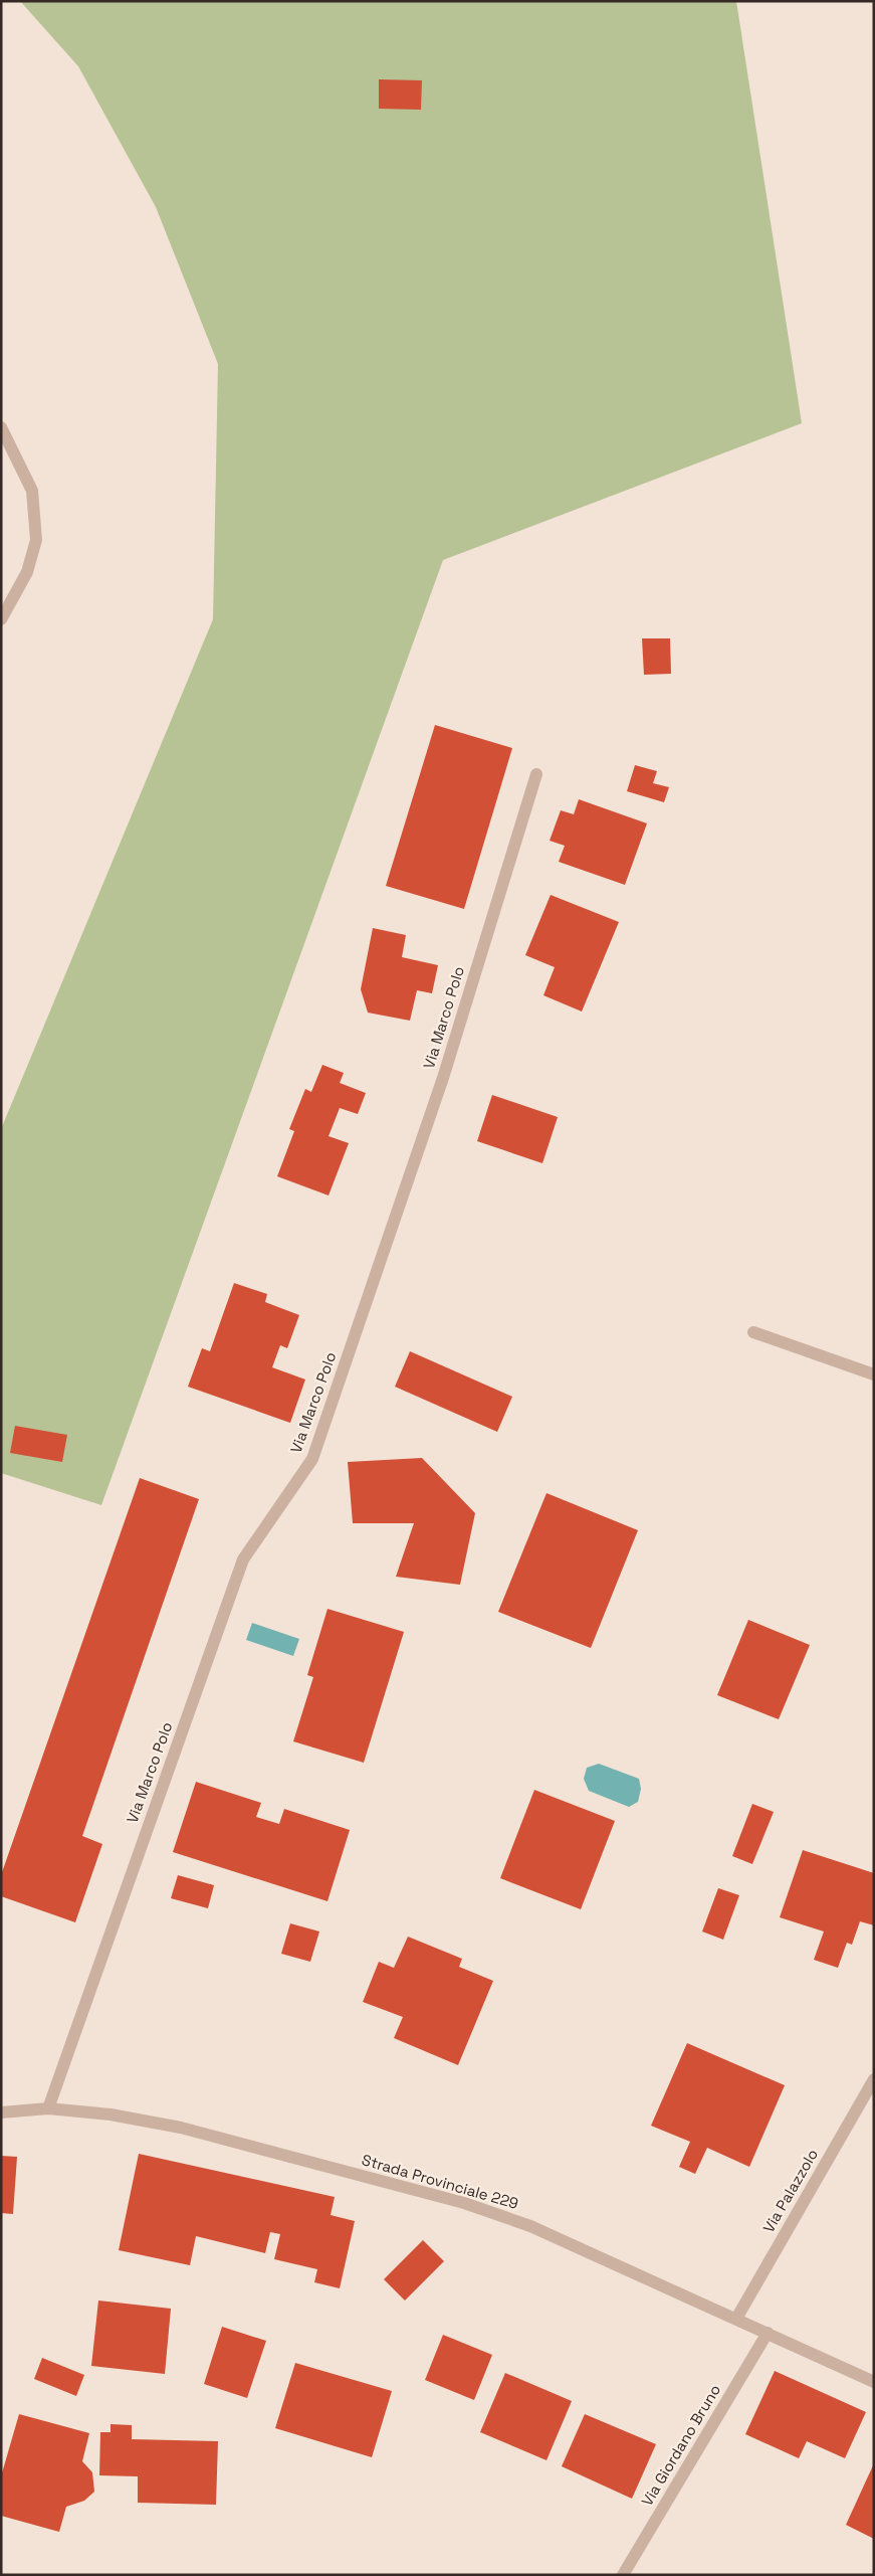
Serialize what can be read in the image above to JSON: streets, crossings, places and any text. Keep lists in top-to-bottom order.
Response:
{
  "streets": {
    "street": [
      "Via Marco Polo",
      "Strada Provinciale 229",
      "Via Palazzolo",
      "Via Giordano Bruno"
    ]
  },
  "crossings": [
    ["Via Marco Polo", "Strada Provinciale 229"],
    ["Strada Provinciale 229", "Via Palazzolo"],
    ["Strada Provinciale 229", "Via Giordano Bruno"]
  ]
}
